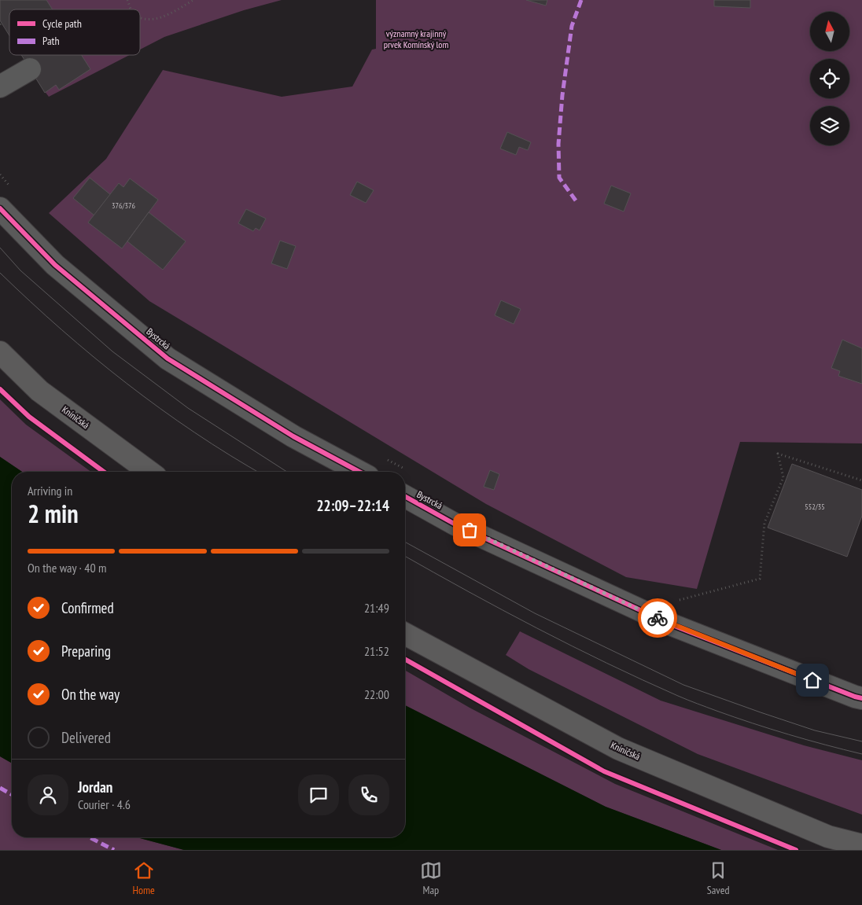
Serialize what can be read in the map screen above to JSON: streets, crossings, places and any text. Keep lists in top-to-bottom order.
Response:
{
  "streets": {
    "main road": ["Kníničská"],
    "street": ["Bystrcká"]
  },
  "parks": ["významný krajinný prvek Komínský lom"],
  "house_numbers": ["376/376", "552/35"],
  "legend": ["Cycle path", "Path"],
  "north": "top",
  "page": {
    "heading": ["2 min", "Arriving in", "22:09–22:14"],
    "panel": ["Jordan", "Courier · 4.6"],
    "bar": "On the way · 40 m",
    "list": [
      ["Confirmed", "21:49"],
      ["Preparing", "21:52"],
      ["On the way", "22:00"],
      "Delivered"
    ],
    "tabs": ["Home", "Map", "Saved"]
  }
}
